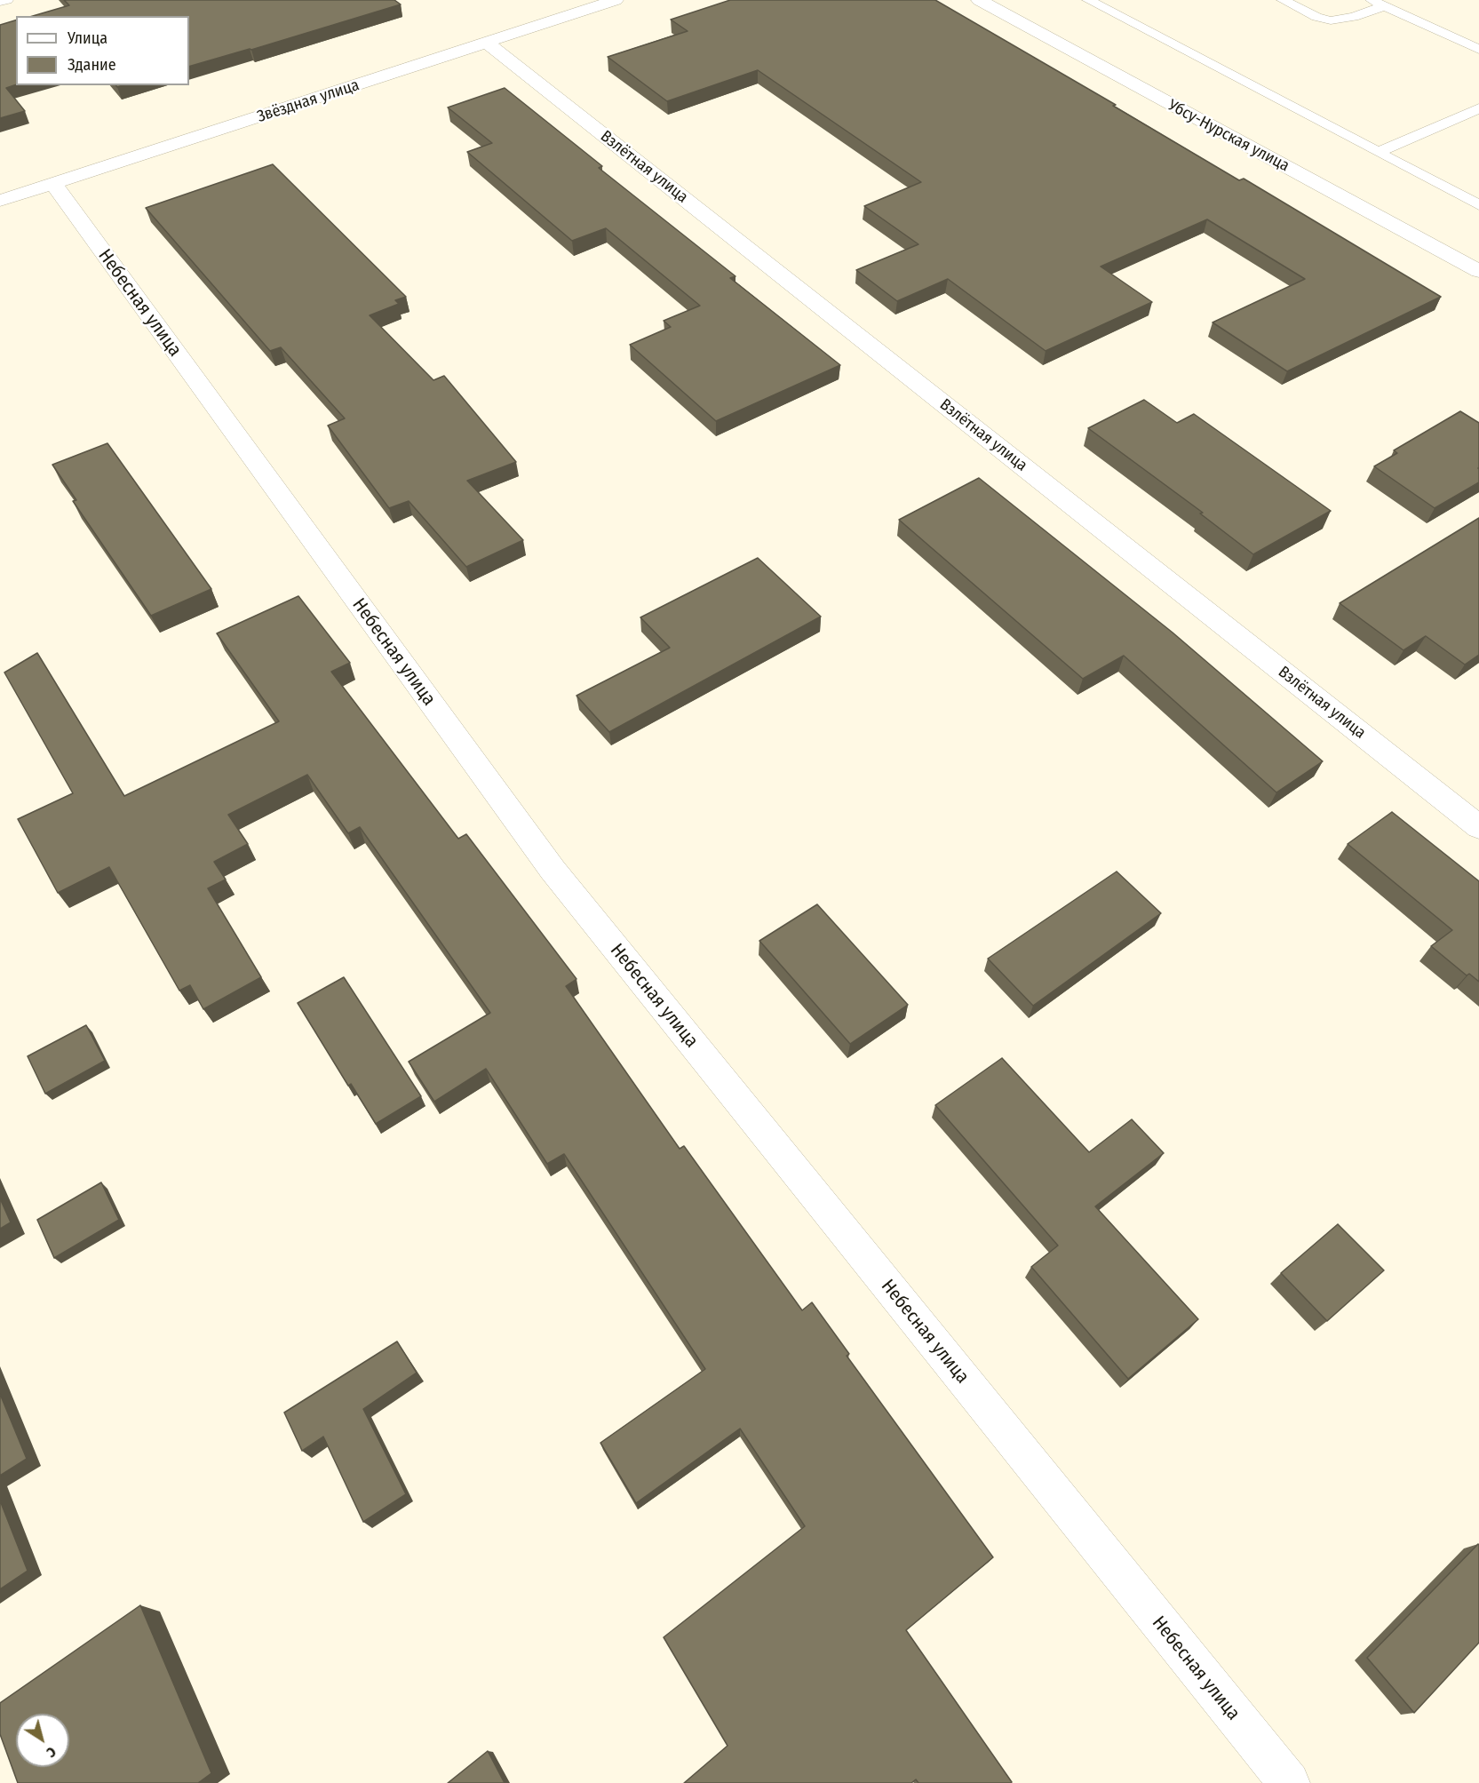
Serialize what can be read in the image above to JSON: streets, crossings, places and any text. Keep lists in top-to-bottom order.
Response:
{
  "streets": {
    "street": [
      "Звёздная улица",
      "Убсу-Нурская улица",
      "Взлётная улица",
      "Небесная улица"
    ]
  },
  "crossings": [
    ["Звёздная улица", "Взлётная улица"],
    ["Звёздная улица", "Небесная улица"]
  ],
  "legend": ["Улица", "Здание"],
  "north": "bottom right"
}
